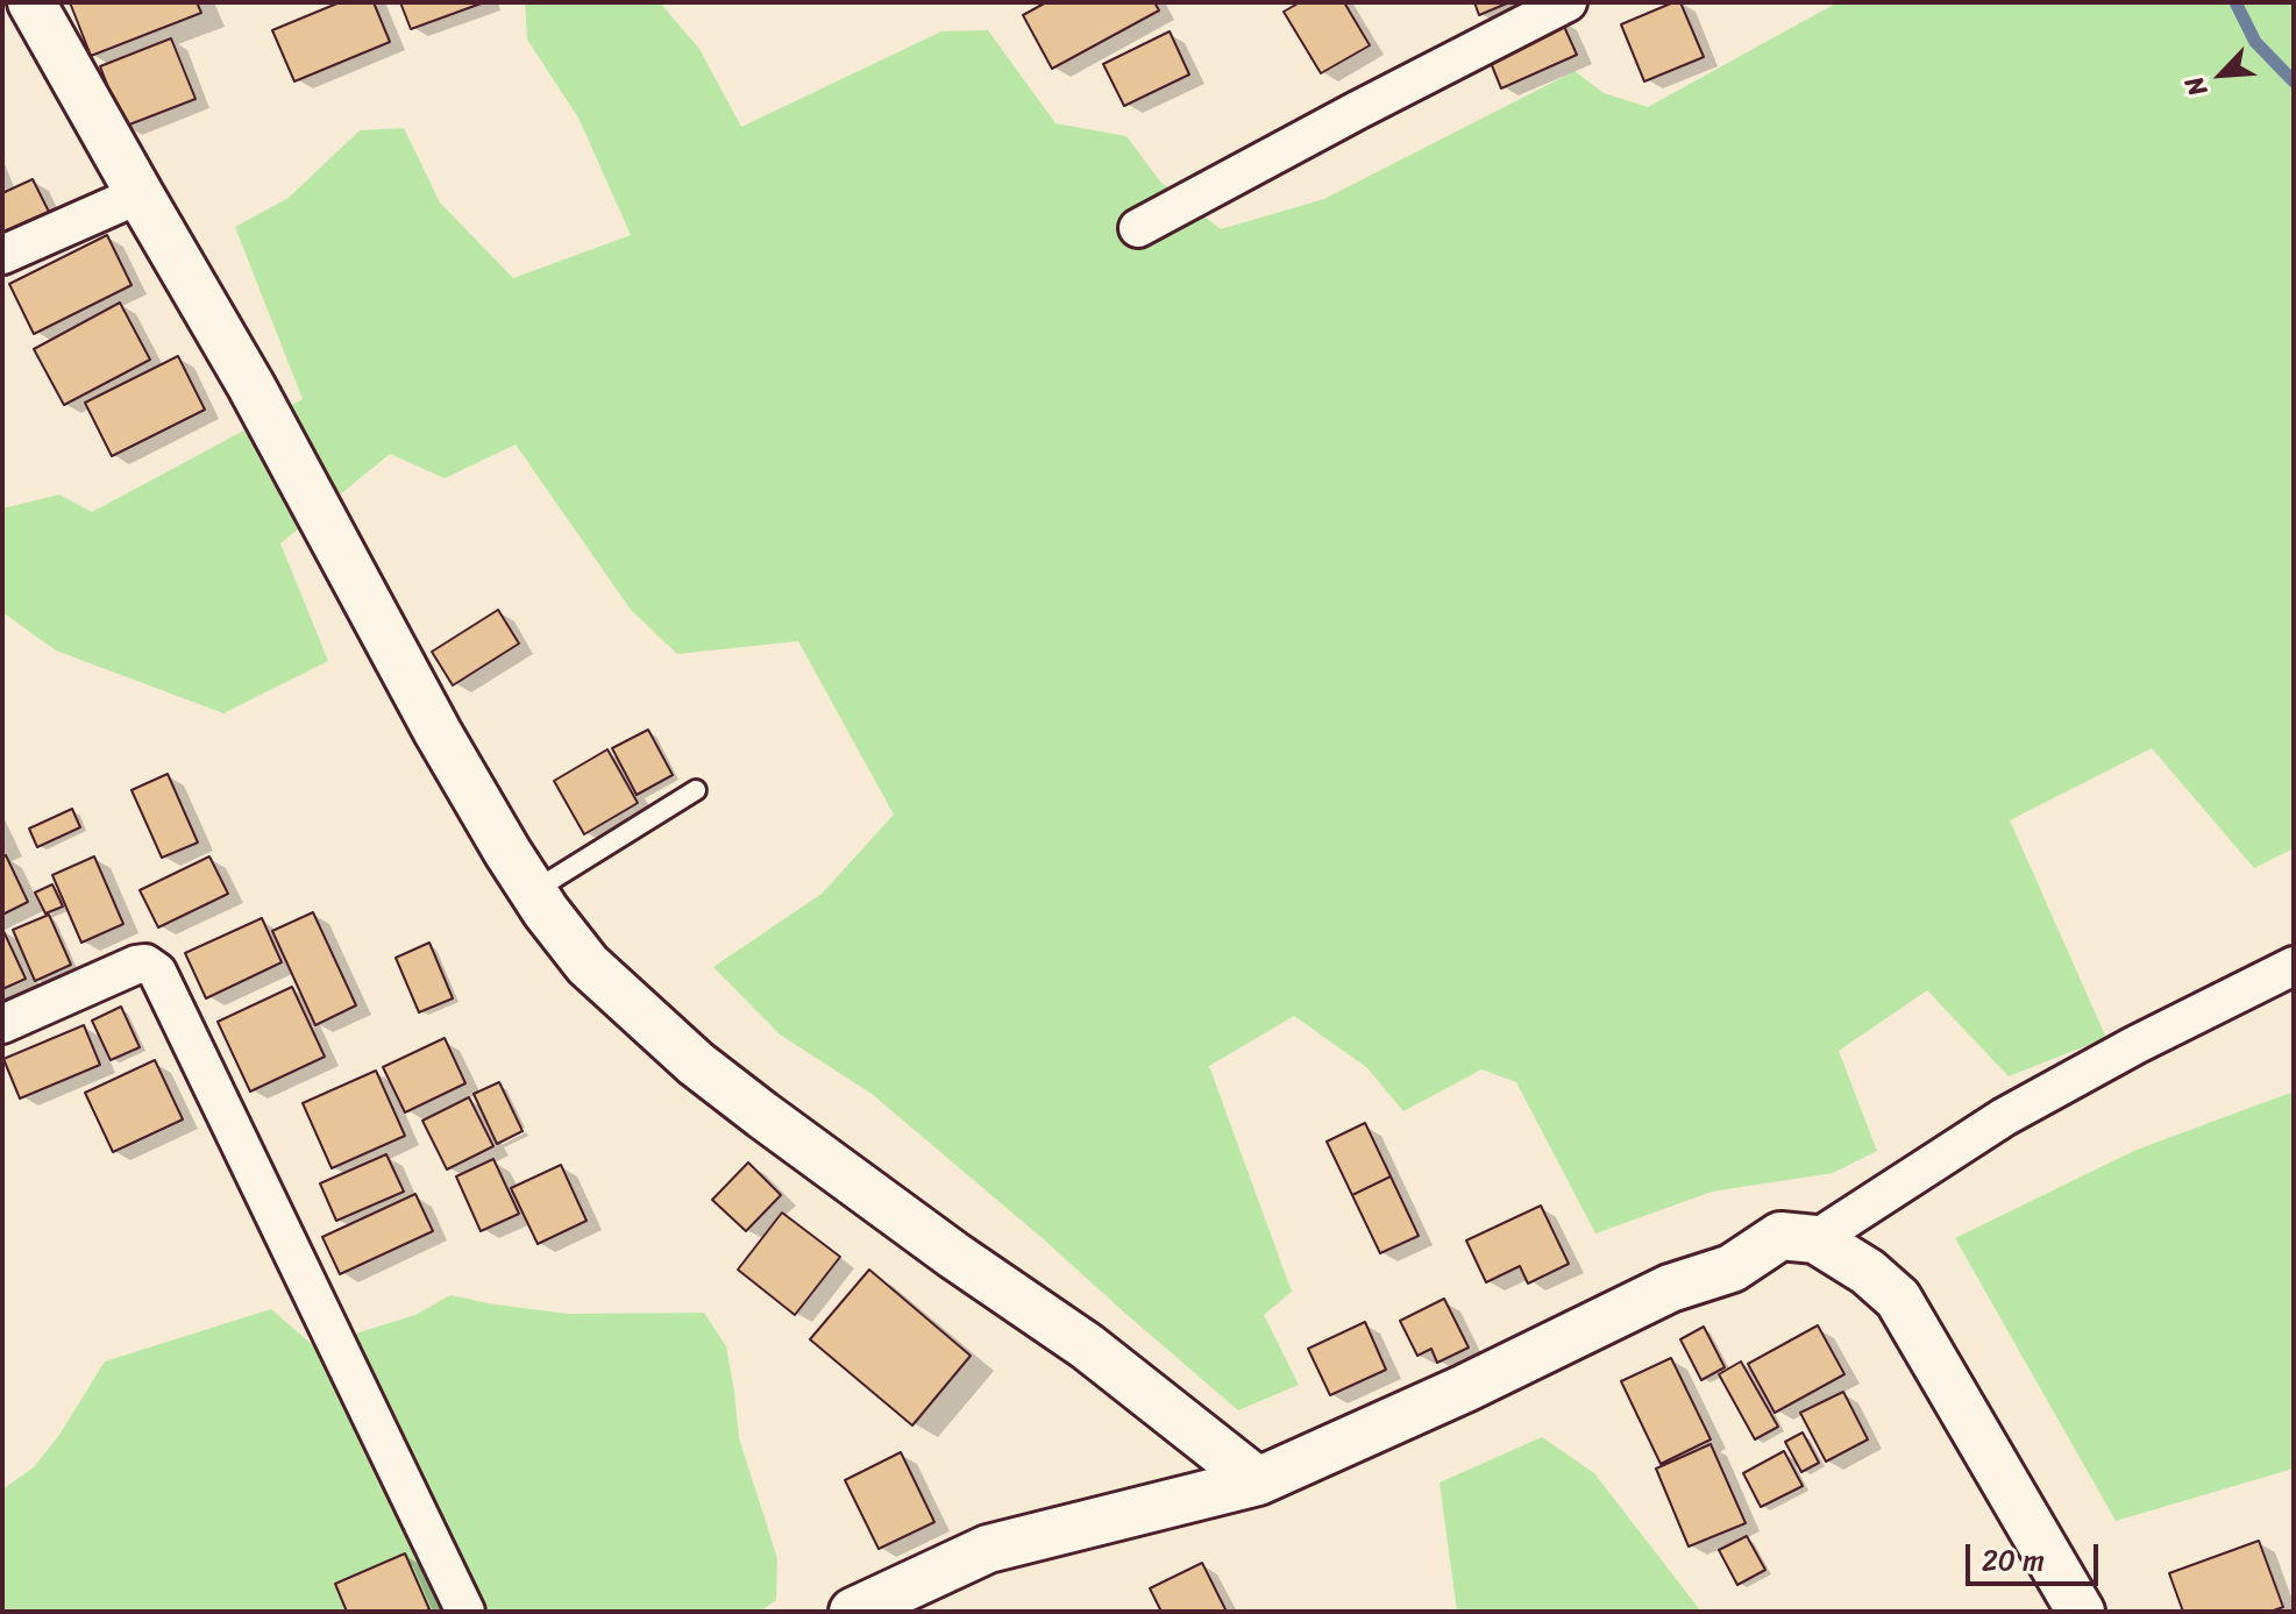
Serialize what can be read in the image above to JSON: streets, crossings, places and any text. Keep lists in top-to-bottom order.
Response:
{
  "scale_bar": "20 m",
  "north": "bottom left"
}
